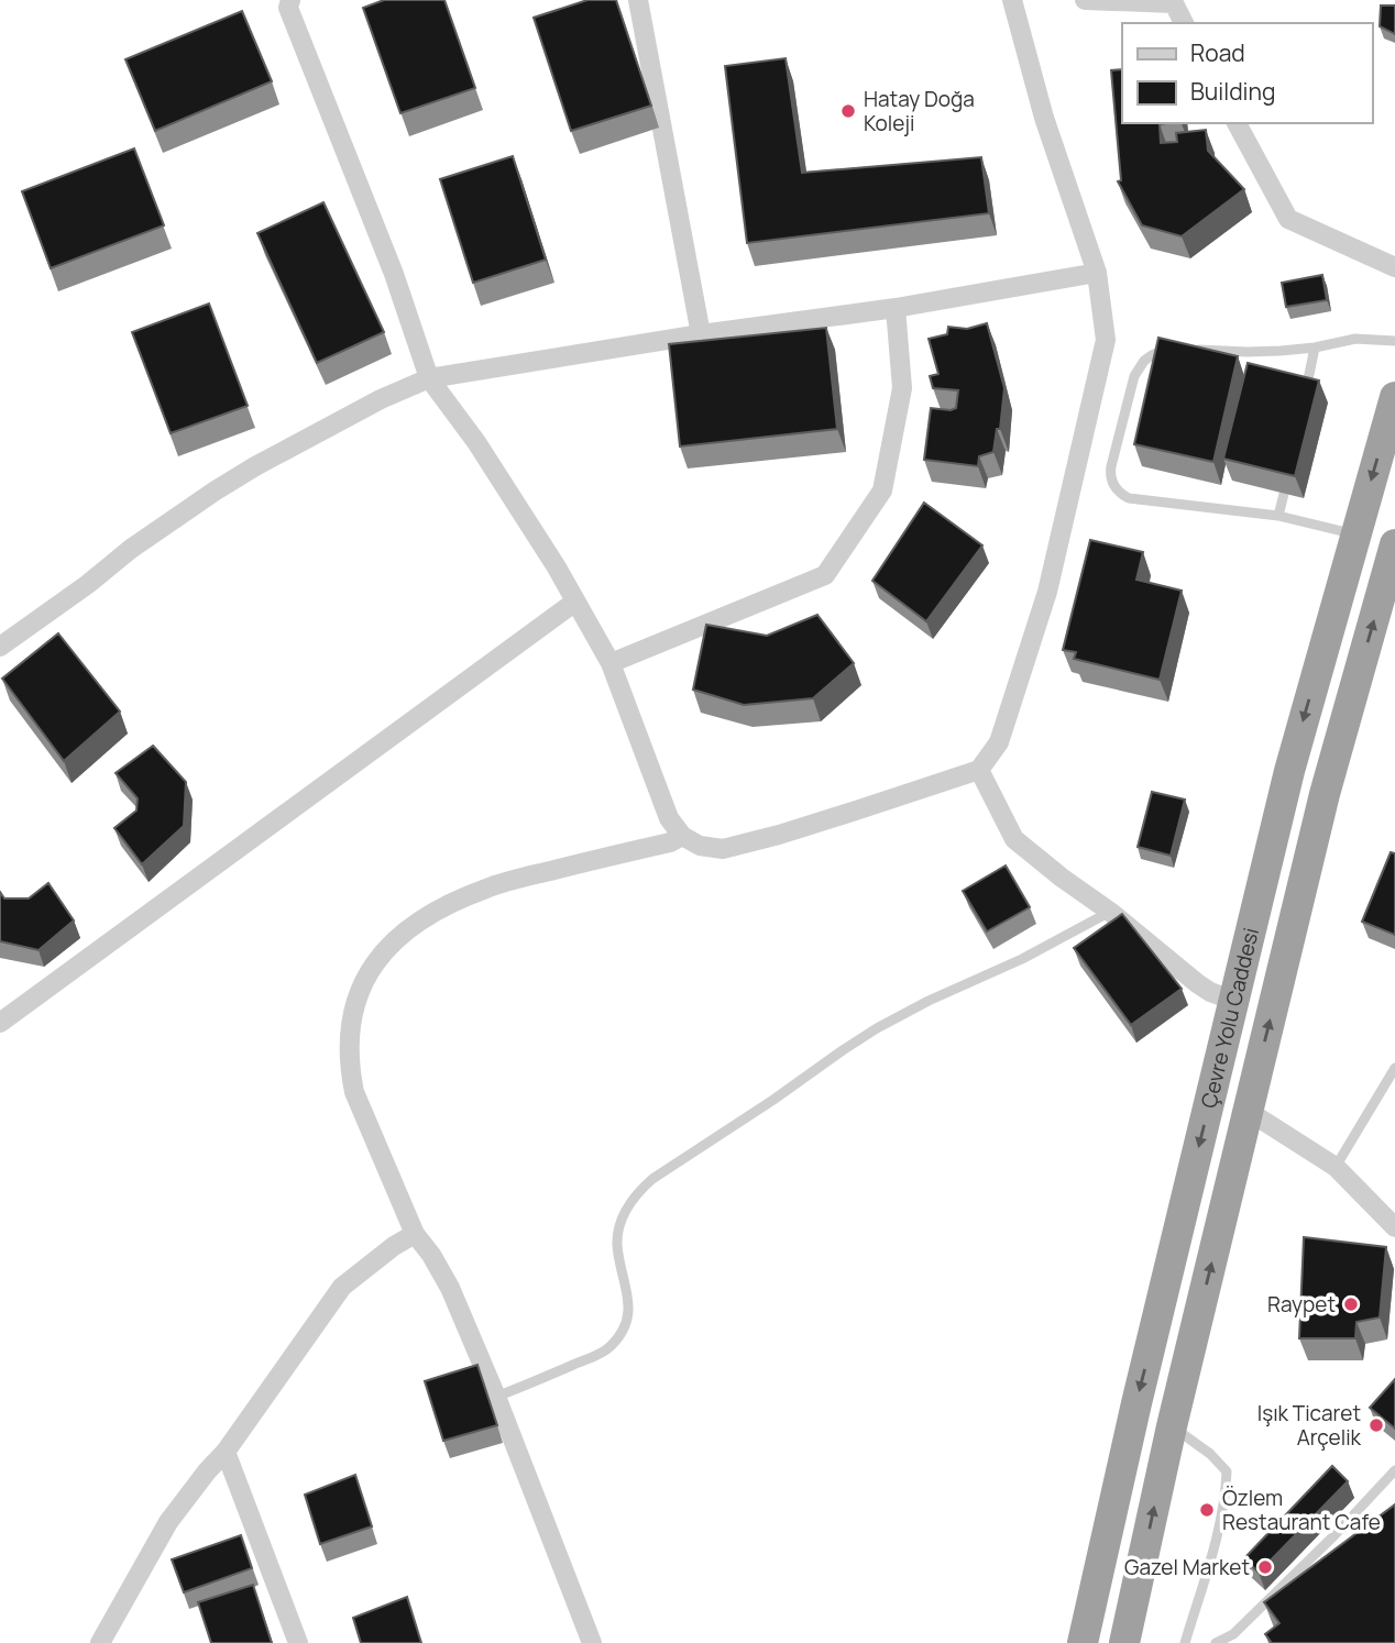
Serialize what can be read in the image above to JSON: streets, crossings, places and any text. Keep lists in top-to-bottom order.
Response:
{
  "streets": {
    "highway": ["Çevre Yolu Caddesi"]
  },
  "places": [
    "Hatay Doğa Koleji",
    "Raypet",
    "Işık Ticaret Arçelik",
    "Özlem Restaurant Cafe",
    "Gazel Market"
  ],
  "legend": ["Road", "Building"]
}
